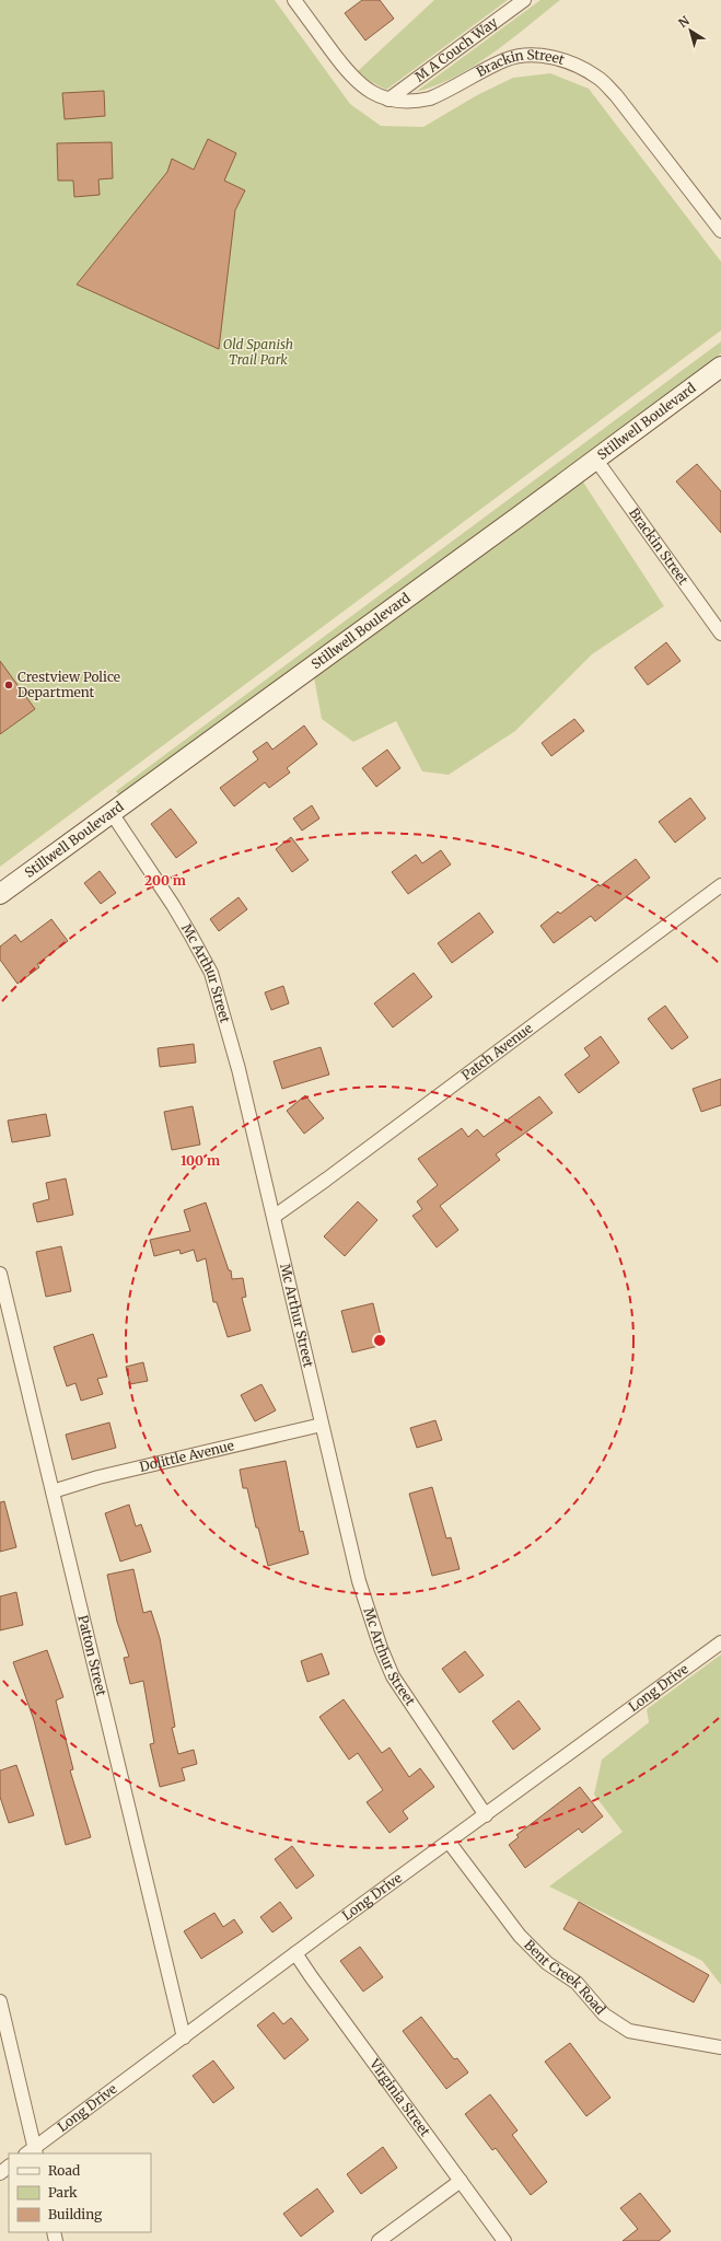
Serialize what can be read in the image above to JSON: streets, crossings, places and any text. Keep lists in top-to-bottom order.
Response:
{
  "streets": {
    "street": [
      "M A Couch Way",
      "Brackin Street",
      "Stillwell Boulevard",
      "Mc Arthur Street",
      "Patch Avenue",
      "Dolittle Avenue",
      "Patton Street",
      "Long Drive",
      "Bent Creek Road",
      "Virginia Street"
    ]
  },
  "crossings": [
    ["M A Couch Way", "Brackin Street"],
    ["Brackin Street", "Stillwell Boulevard"],
    ["Stillwell Boulevard", "Mc Arthur Street"],
    ["Mc Arthur Street", "Patch Avenue"],
    ["Mc Arthur Street", "Dolittle Avenue"],
    ["Mc Arthur Street", "Long Drive"],
    ["Dolittle Avenue", "Patton Street"],
    ["Patton Street", "Long Drive"],
    ["Long Drive", "Bent Creek Road"],
    ["Long Drive", "Virginia Street"]
  ],
  "parks": ["Old Spanish Trail Park"],
  "places": ["Crestview Police Department"],
  "legend": ["Road", "Park", "Building"],
  "north": "top left",
  "rings": ["200 m", "100 m"]
}
